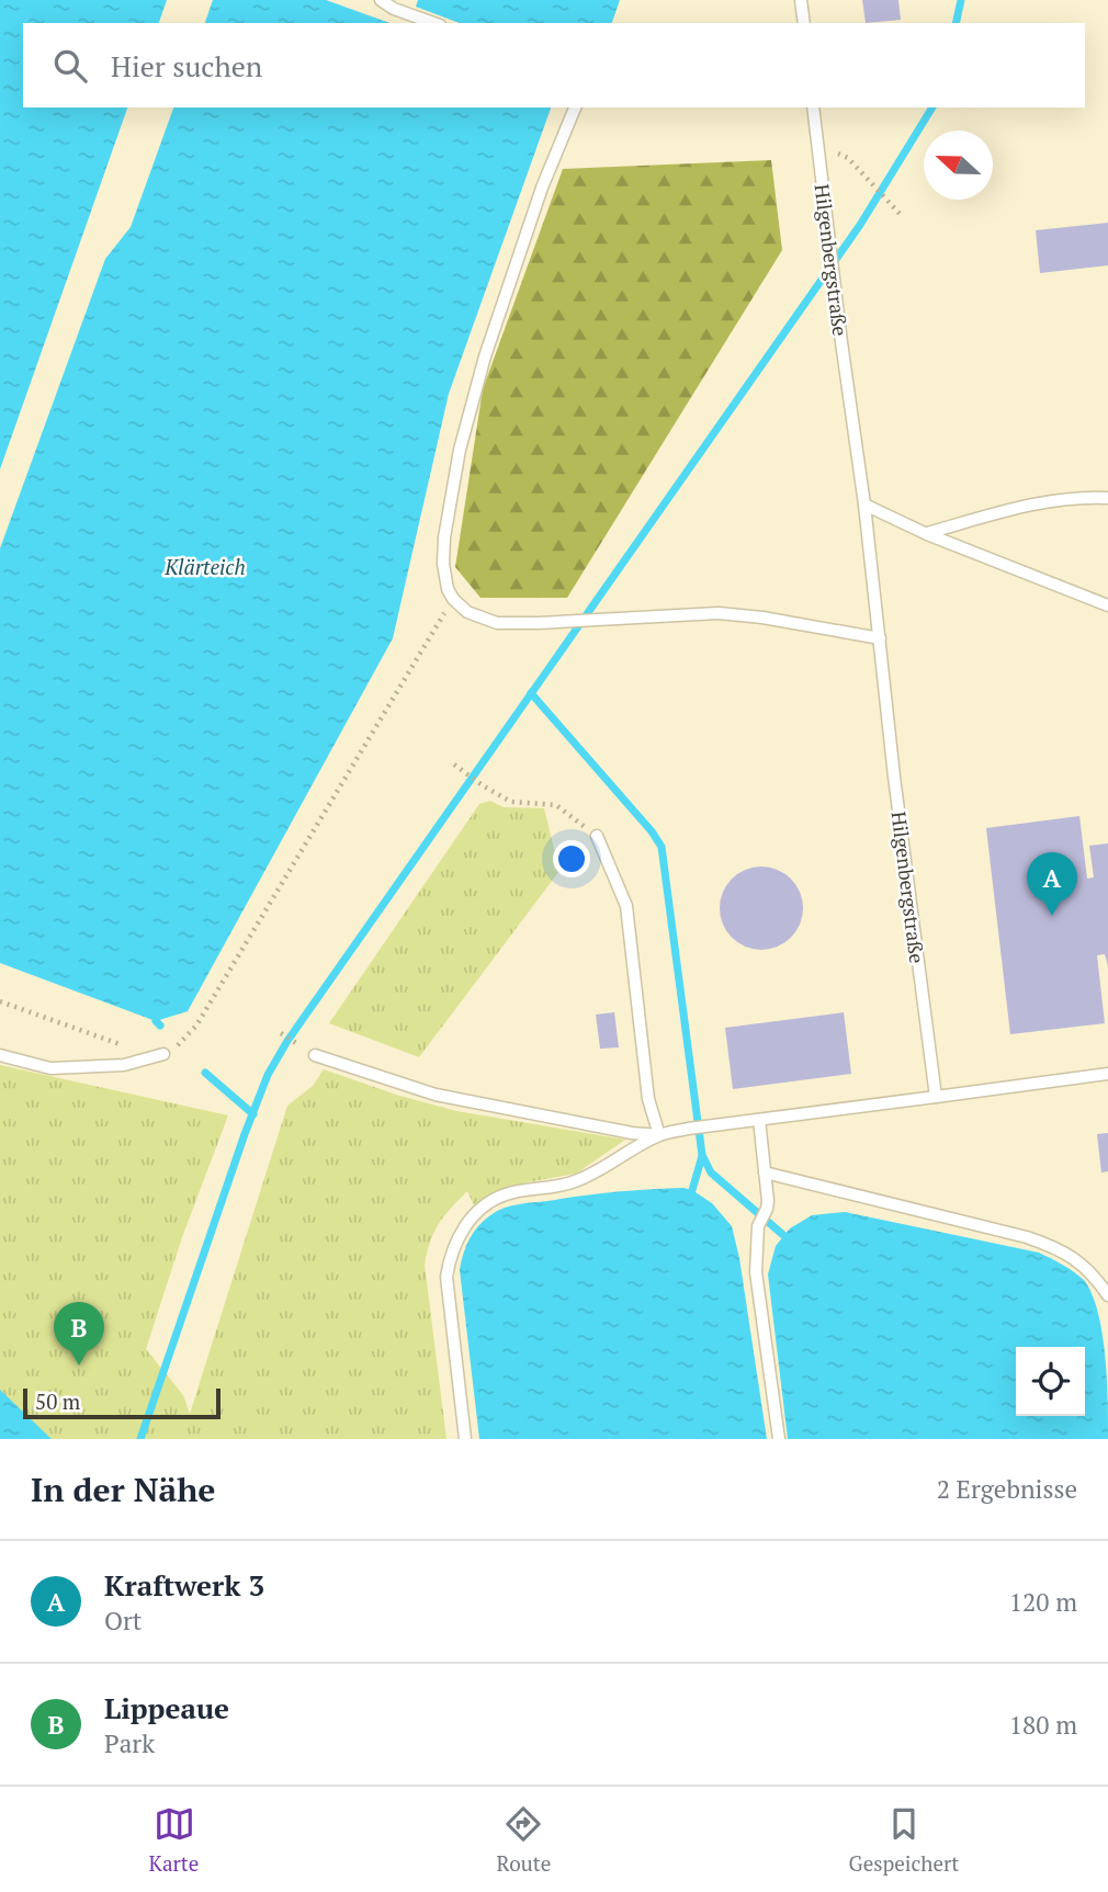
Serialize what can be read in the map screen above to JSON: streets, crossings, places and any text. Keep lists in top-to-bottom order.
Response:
{
  "streets": {
    "lane": ["Hilgenbergstraße"]
  },
  "water": ["Klärteich"],
  "scale_bar": "50 m",
  "north": "left",
  "page": {
    "search": "Hier suchen",
    "pins": ["A", "B"],
    "scale": "50 m",
    "heading": ["In der Nähe", "2 Ergebnisse"],
    "list": [
      {
        "mark": "A",
        "name": "Kraftwerk 3",
        "note": "Ort",
        "value": "120 m"
      },
      {
        "mark": "B",
        "name": "Lippeaue",
        "note": "Park",
        "value": "180 m"
      }
    ],
    "nav": ["Karte", "Route", "Gespeichert"]
  }
}
